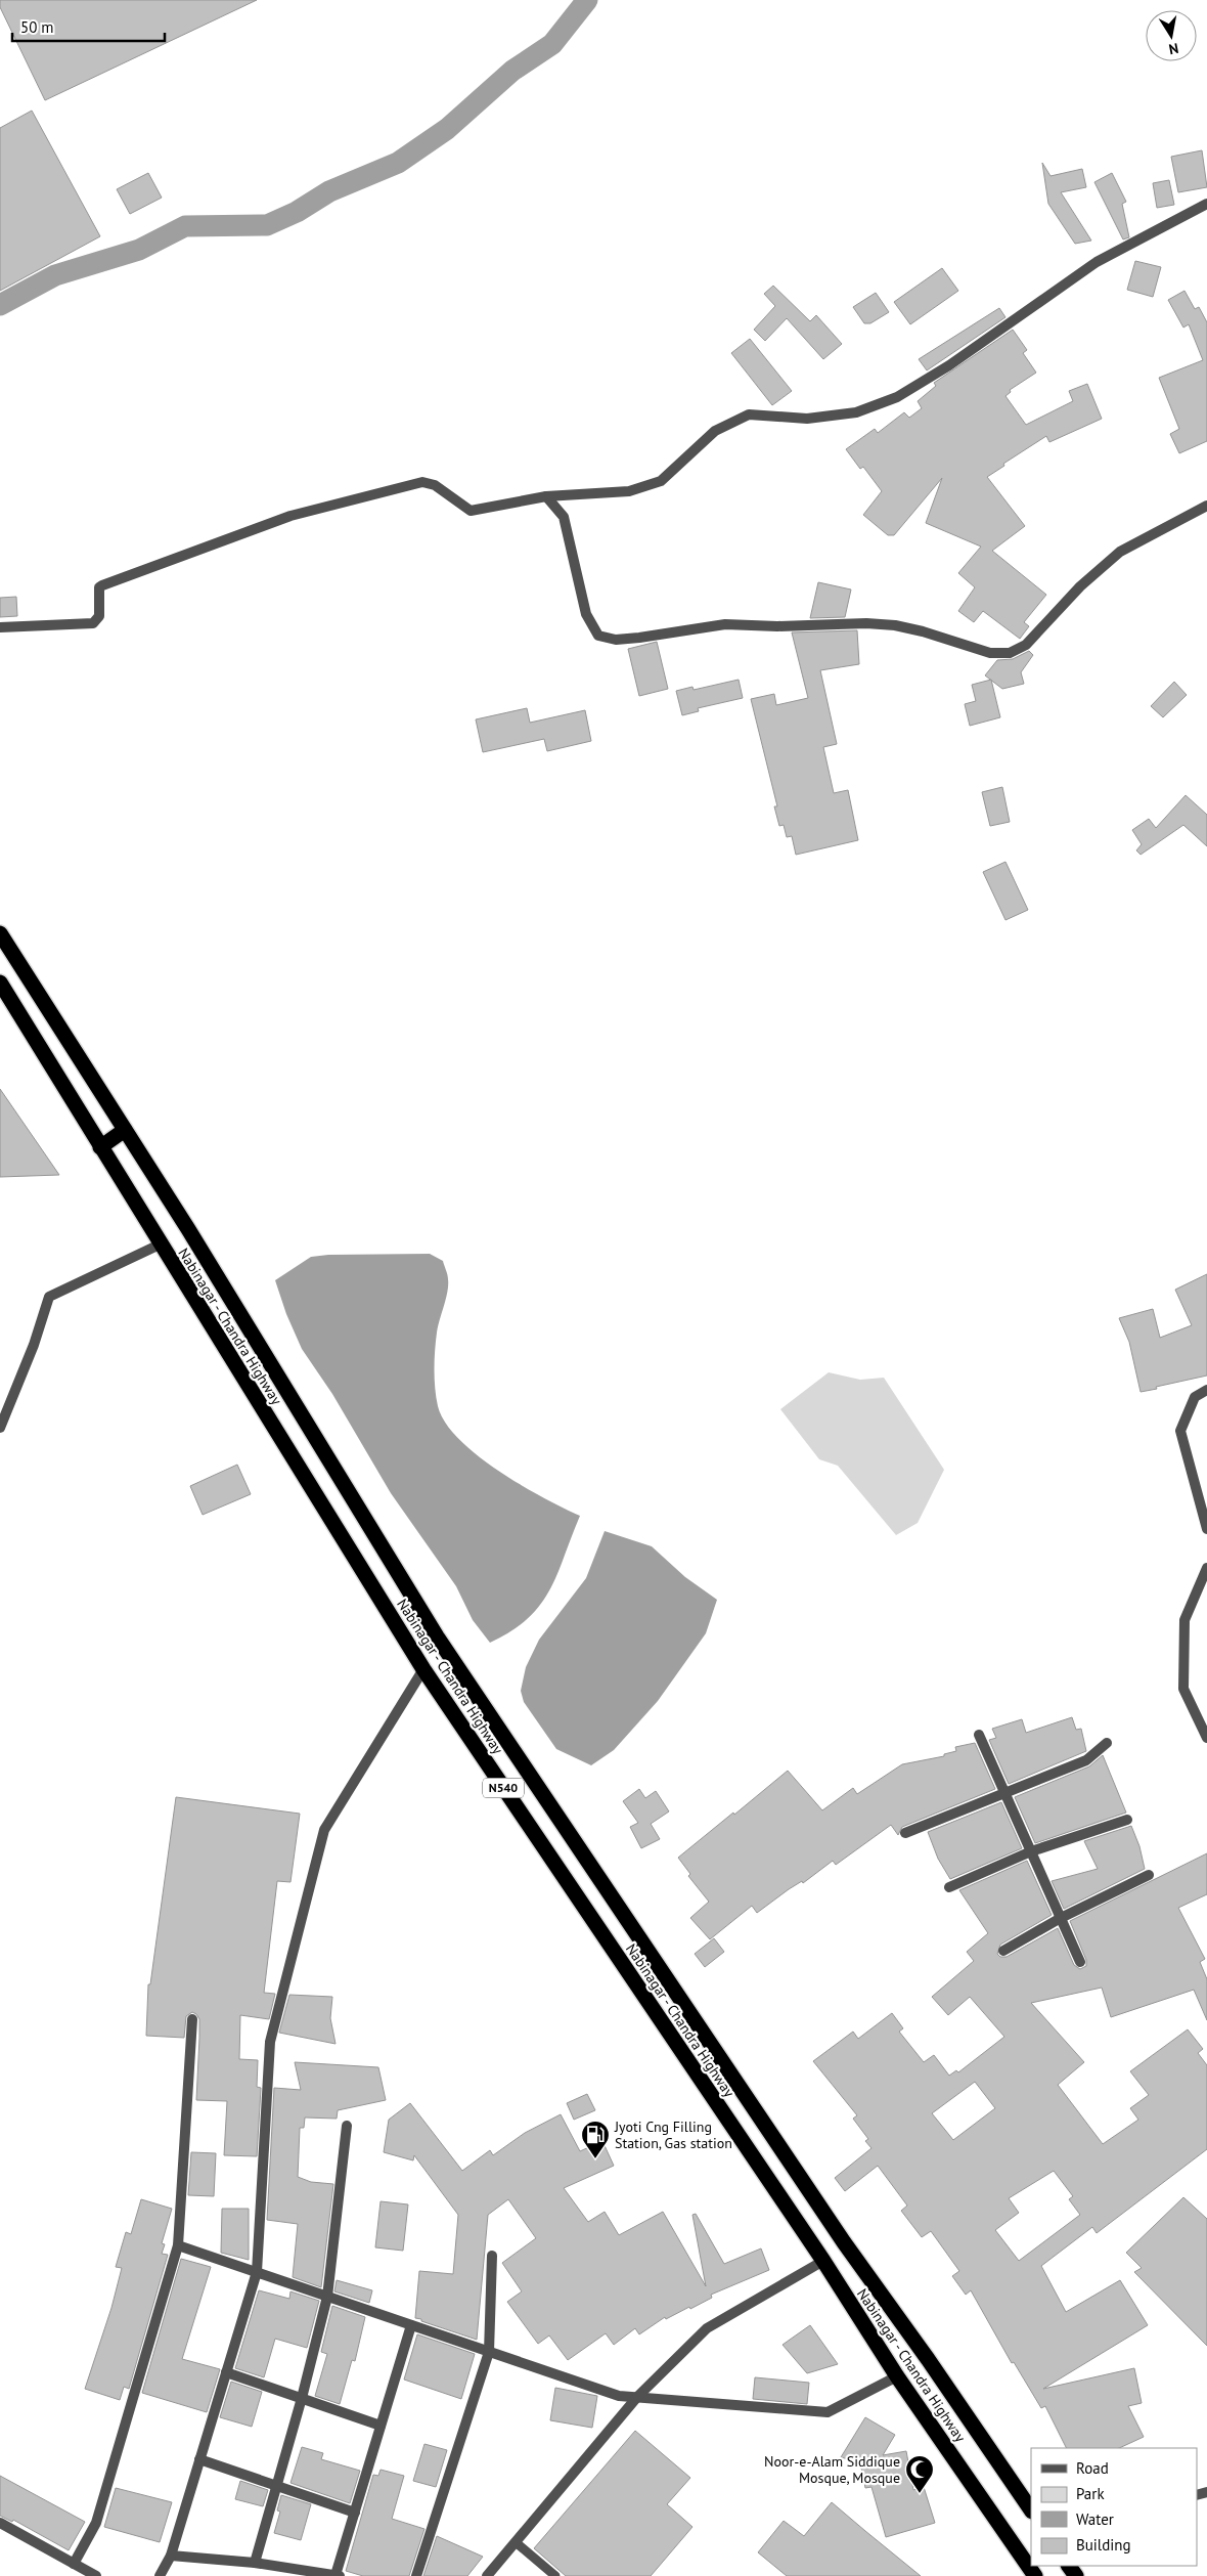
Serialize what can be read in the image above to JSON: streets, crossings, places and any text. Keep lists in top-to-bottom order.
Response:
{
  "streets": {
    "highway": ["Nabinagar - Chandra Highway", "N540"]
  },
  "places": {
    "fuel station": ["Jyoti Cng Filling Station, Gas station"],
    "mosque": ["Noor-e-Alam Siddique Mosque, Mosque"]
  },
  "legend": [
    "Road",
    "Park",
    "Water",
    "Building"
  ],
  "scale_bar": "50 m",
  "north": "bottom"
}
